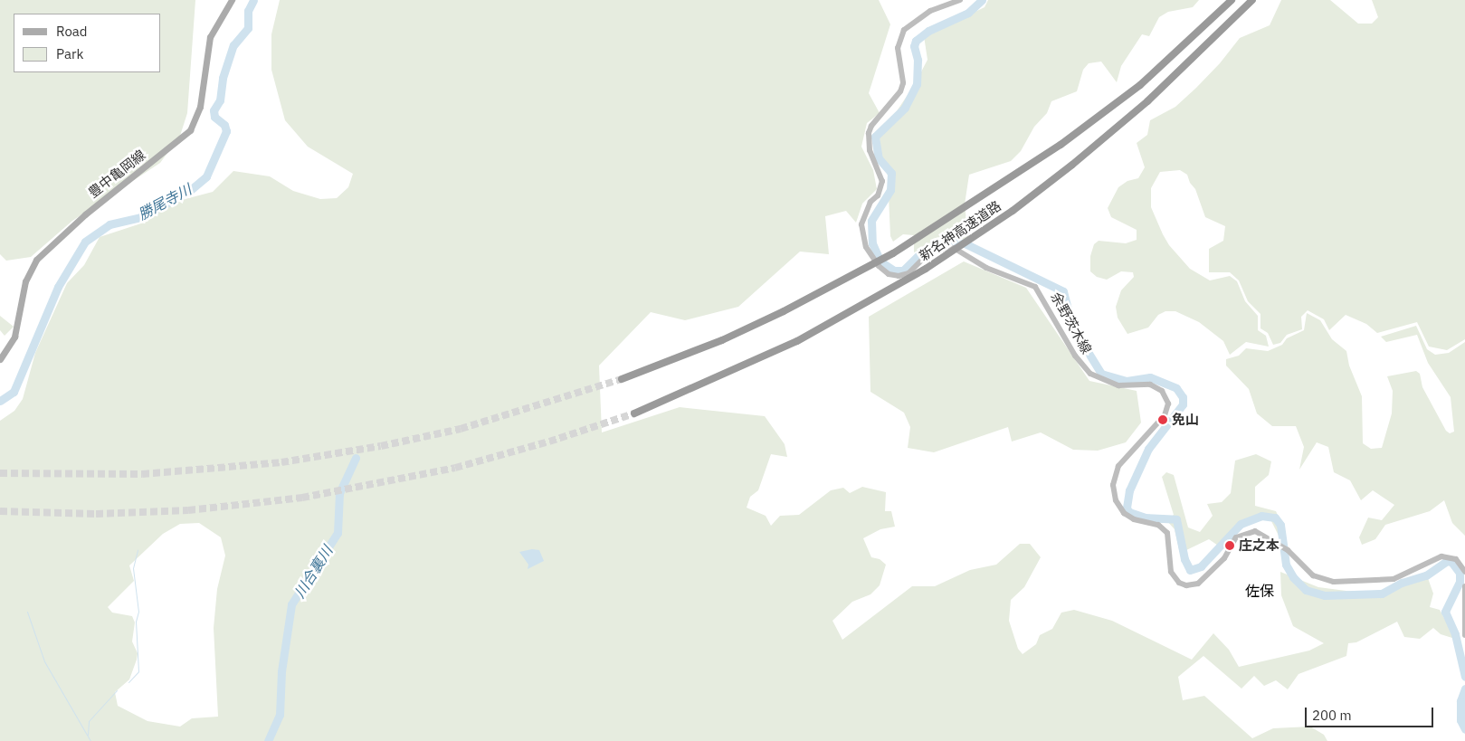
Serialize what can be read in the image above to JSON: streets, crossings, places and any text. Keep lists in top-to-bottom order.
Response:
{
  "streets": {
    "highway": ["新名神高速道路"],
    "main road": ["豊中亀岡線", "余野茨木線"]
  },
  "districts": ["佐保"],
  "water": ["勝尾寺川", "川合裏川"],
  "places": ["免山", "庄之本"],
  "legend": ["Road", "Park"],
  "scale_bar": "200 m"
}
